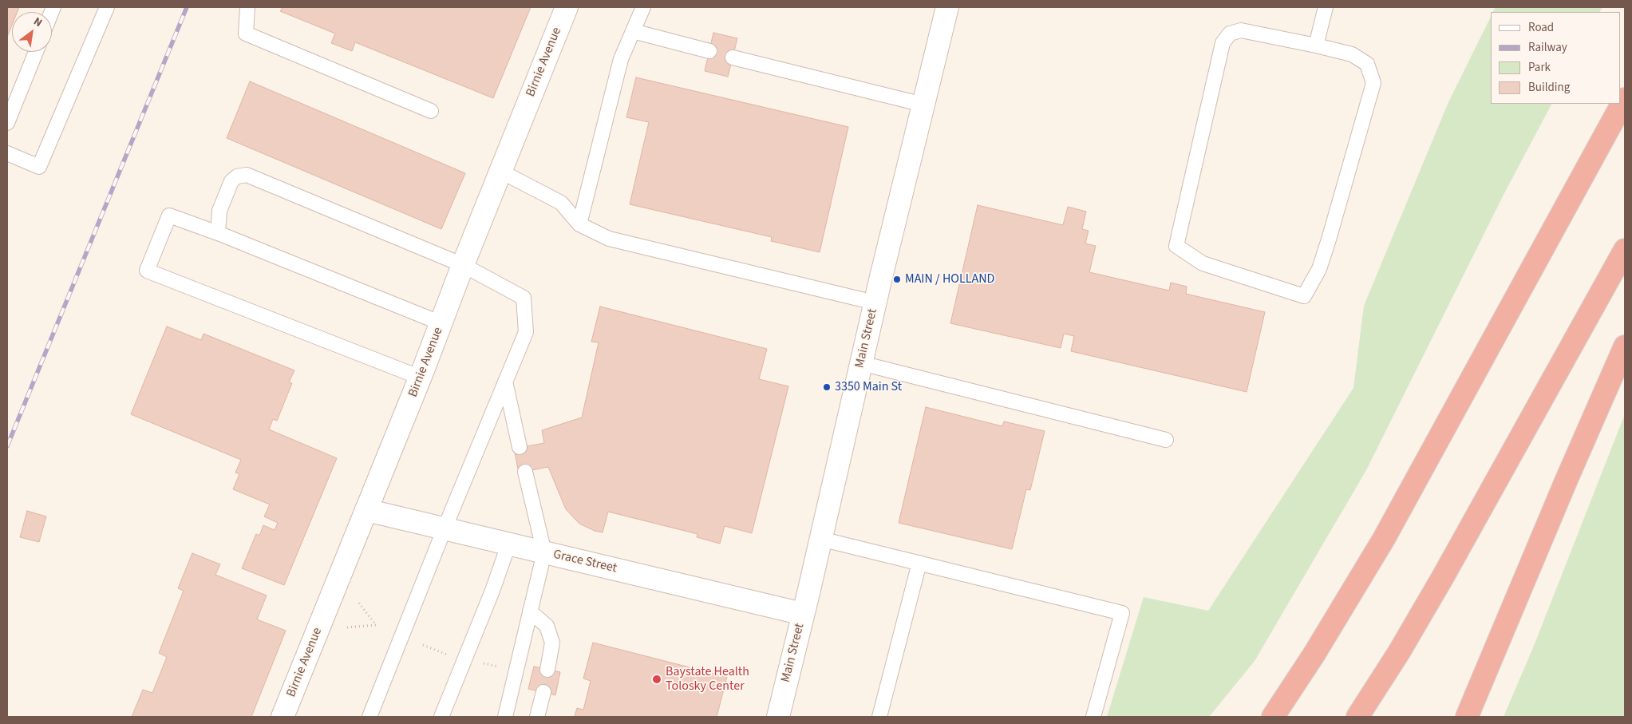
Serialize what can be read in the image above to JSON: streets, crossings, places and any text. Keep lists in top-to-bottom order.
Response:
{
  "streets": {
    "main road": ["Birnie Avenue", "Main Street", "Grace Street"]
  },
  "crossings": [
    ["Birnie Avenue", "Grace Street"],
    ["Main Street", "Grace Street"]
  ],
  "places": ["MAIN / HOLLAND", "3350 Main St", "Baystate Health Tolosky Center"],
  "legend": [
    "Road",
    "Railway",
    "Park",
    "Building"
  ],
  "north": "top right"
}
